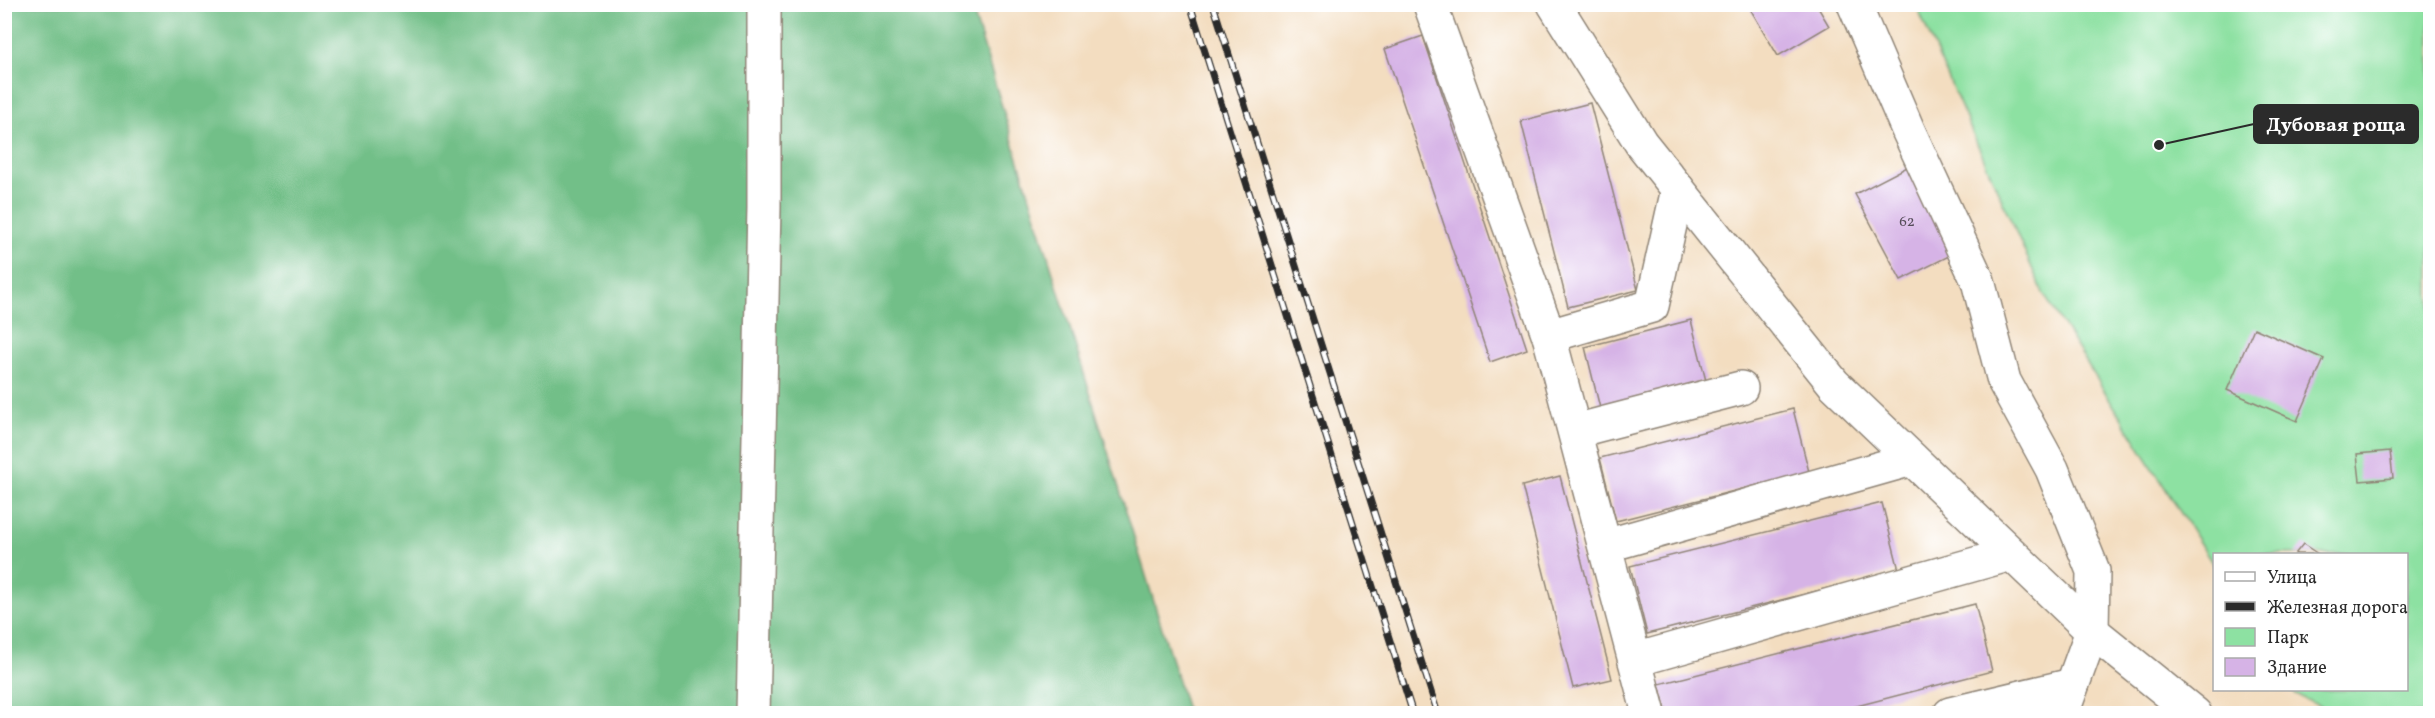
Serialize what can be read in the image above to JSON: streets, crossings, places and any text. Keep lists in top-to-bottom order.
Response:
{
  "places": ["Дубовая роща"],
  "house_numbers": ["62"],
  "legend": [
    "Улица",
    "Железная дорога",
    "Парк",
    "Здание"
  ]
}
